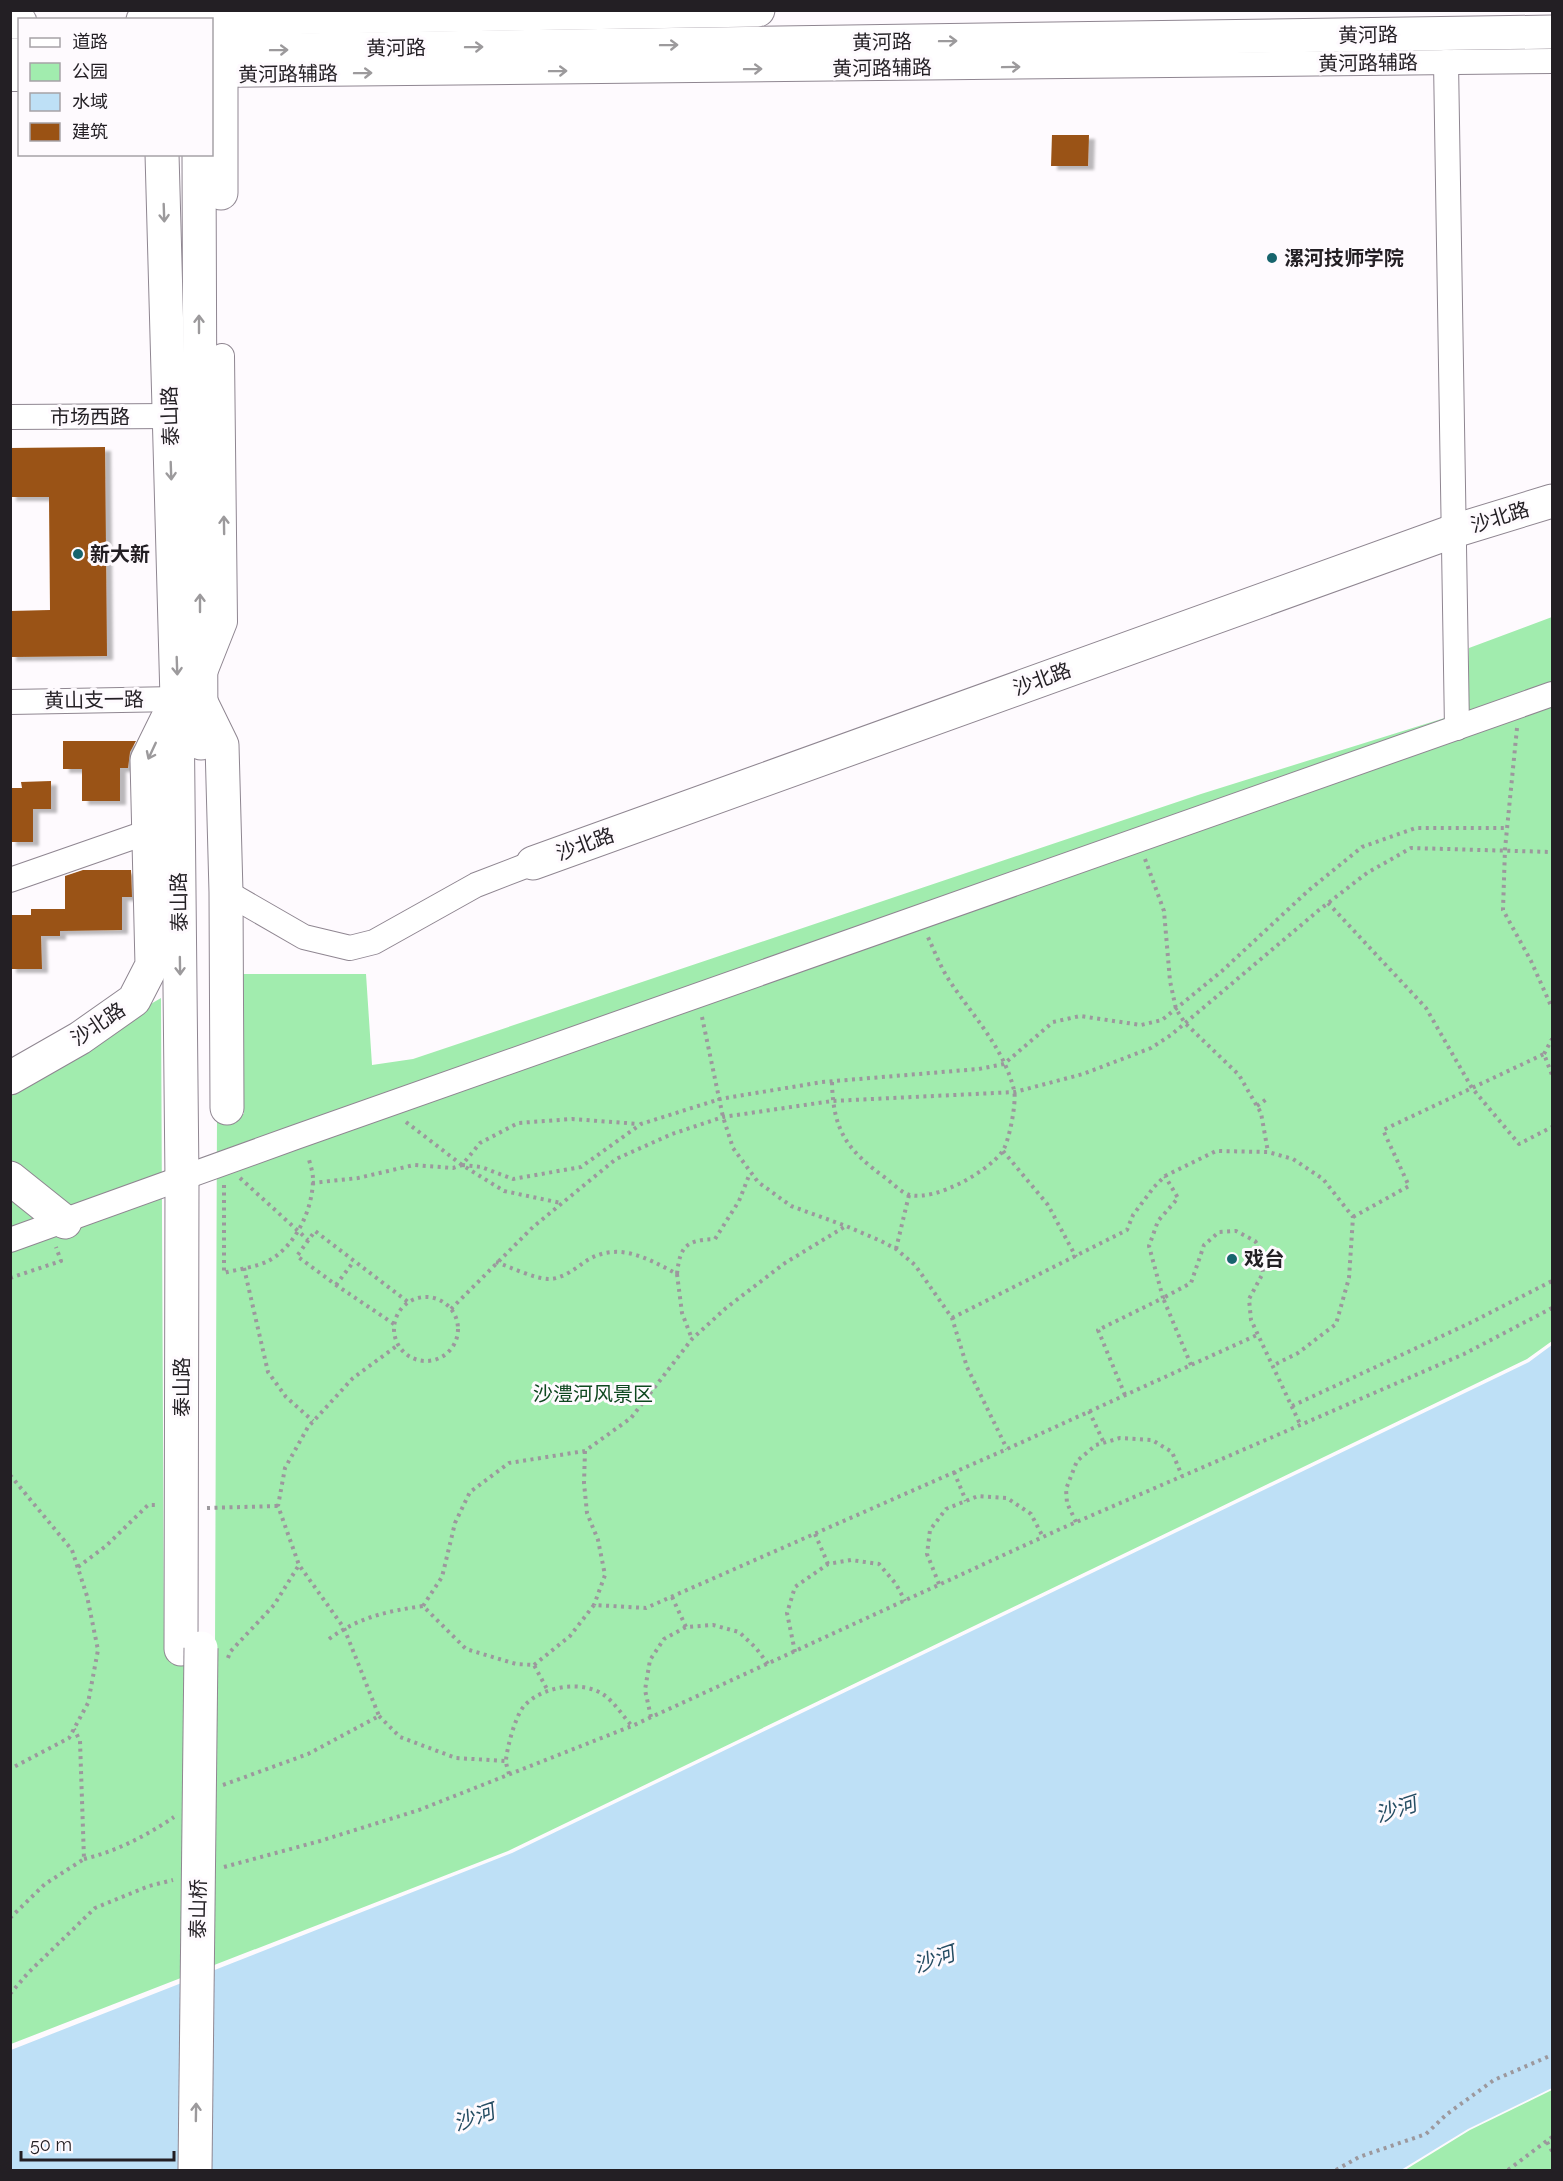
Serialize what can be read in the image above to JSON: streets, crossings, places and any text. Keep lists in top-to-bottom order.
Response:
{
  "streets": {
    "main road": [
      "黄河路",
      "泰山路",
      "沙北路",
      "泰山桥"
    ],
    "street": ["黄河路辅路", "市场西路", "黄山支一路"]
  },
  "crossings": [
    ["黄河路", "黄河路辅路"],
    ["泰山路", "市场西路"],
    ["泰山路", "沙北路"],
    ["泰山路", "黄山支一路"],
    ["泰山路", "泰山桥"],
    ["沙北路", "黄山支一路"]
  ],
  "one_way": ["黄河路辅路"],
  "water": ["沙河"],
  "parks": ["沙澧河风景区"],
  "places": ["漯河技师学院", "新大新", "戏台"],
  "legend": [
    "道路",
    "公园",
    "水域",
    "建筑"
  ],
  "scale_bar": "50 m"
}
